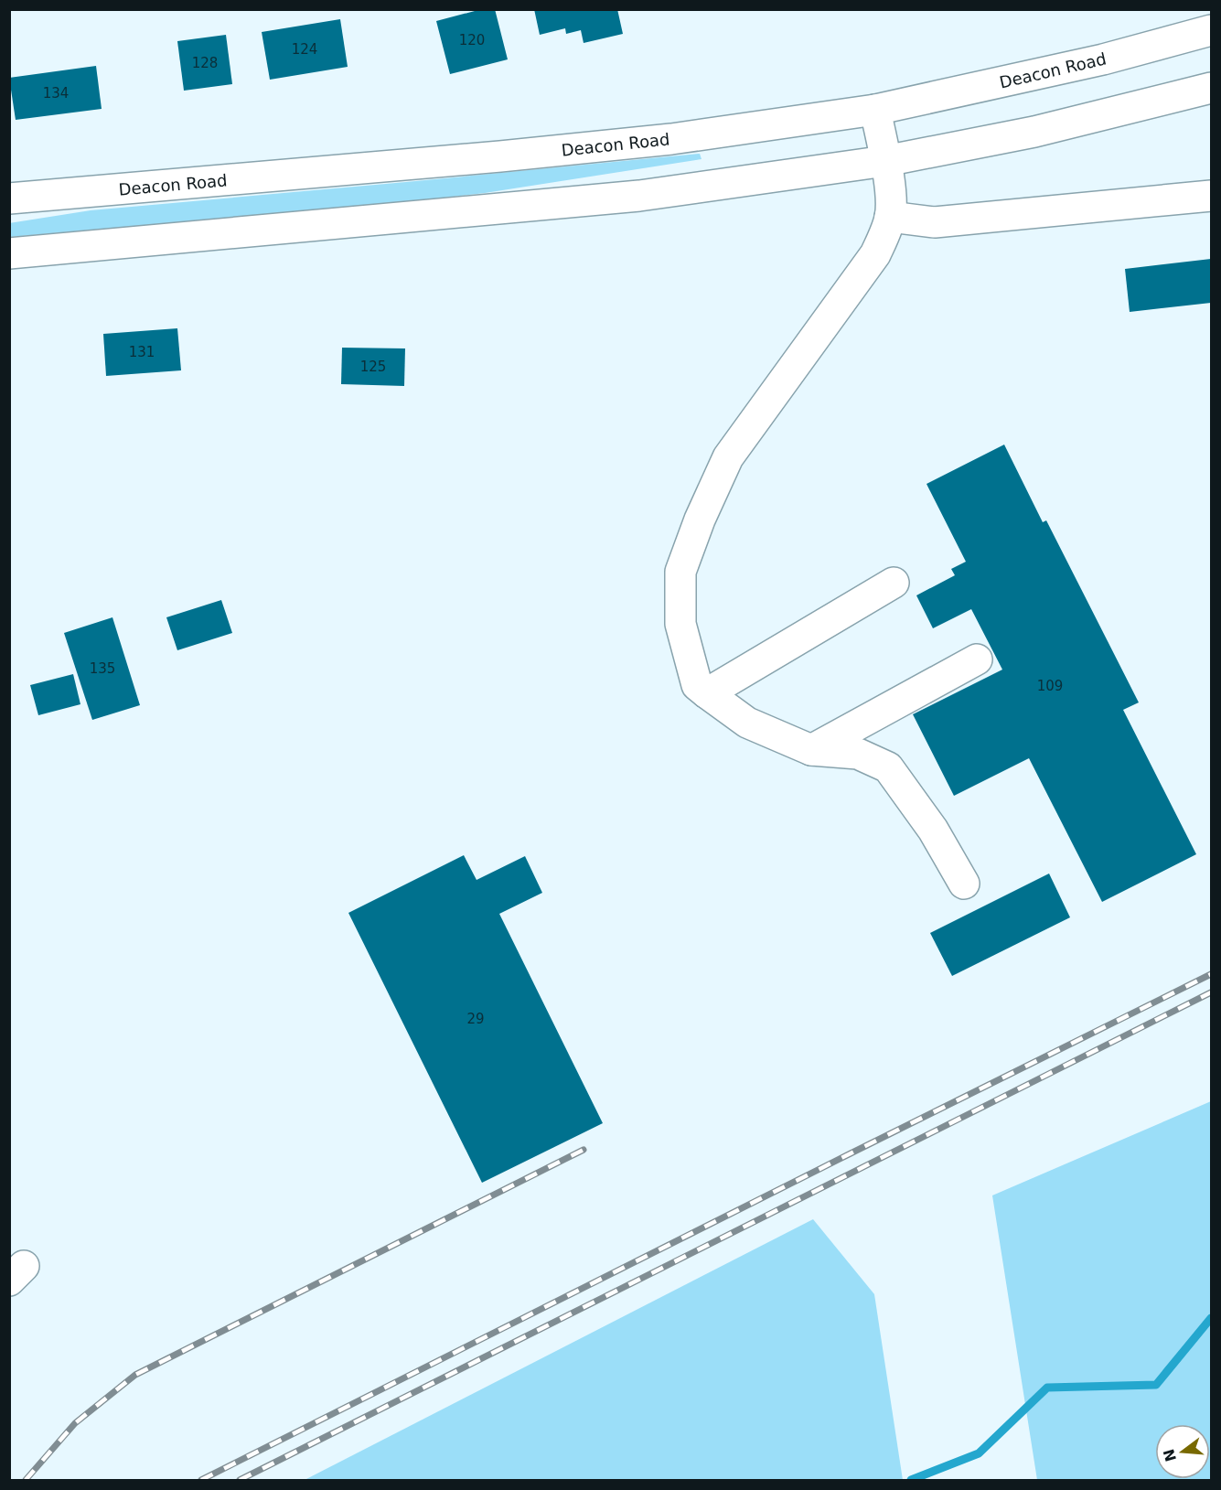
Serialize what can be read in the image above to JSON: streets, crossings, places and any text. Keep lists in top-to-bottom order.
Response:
{
  "streets": {
    "main road": ["Deacon Road"]
  },
  "house_numbers": [
    "120",
    "124",
    "128",
    "134",
    "131",
    "125",
    "135",
    "109",
    "29"
  ],
  "north": "left"
}
